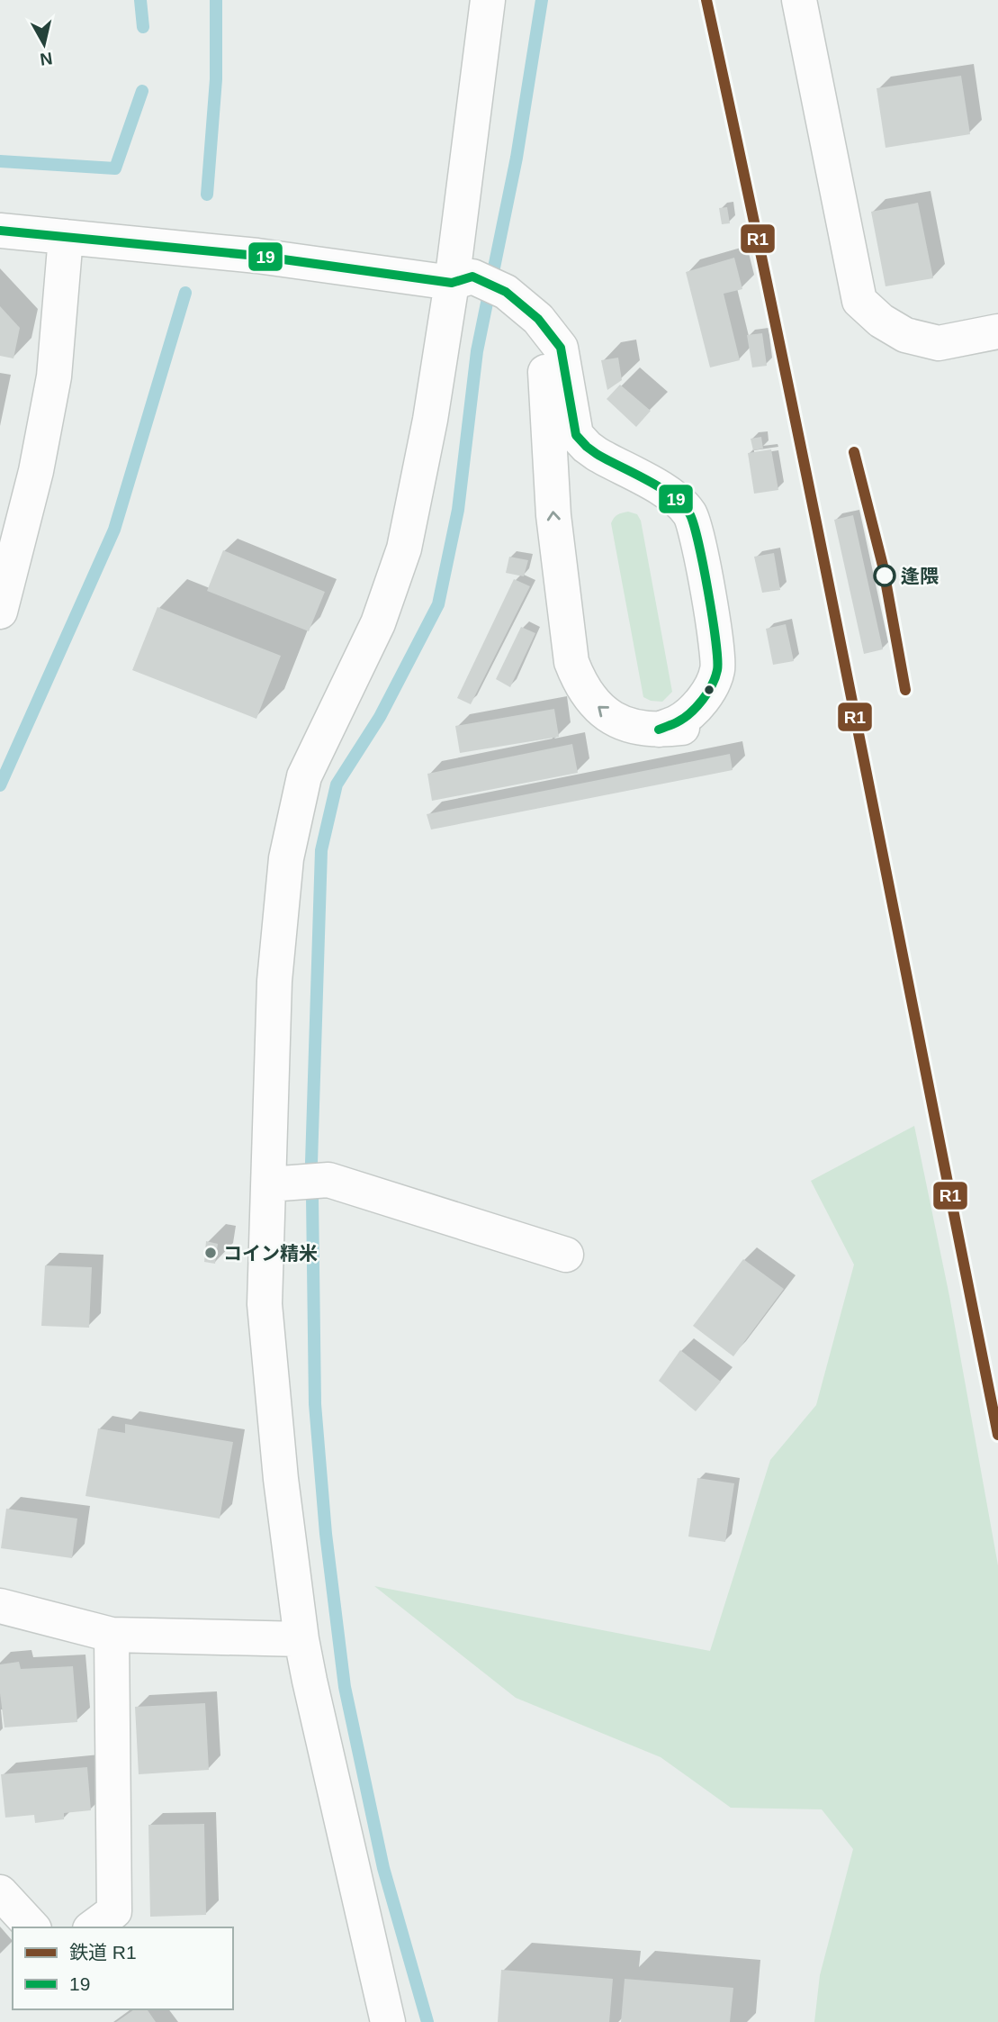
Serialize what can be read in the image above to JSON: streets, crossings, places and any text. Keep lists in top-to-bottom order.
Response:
{
  "places": ["逢隈", "コイン精米"],
  "lines": ["rail line R1", "transit line 19"],
  "legend": ["鉄道 R1", "19"],
  "north": "bottom"
}
